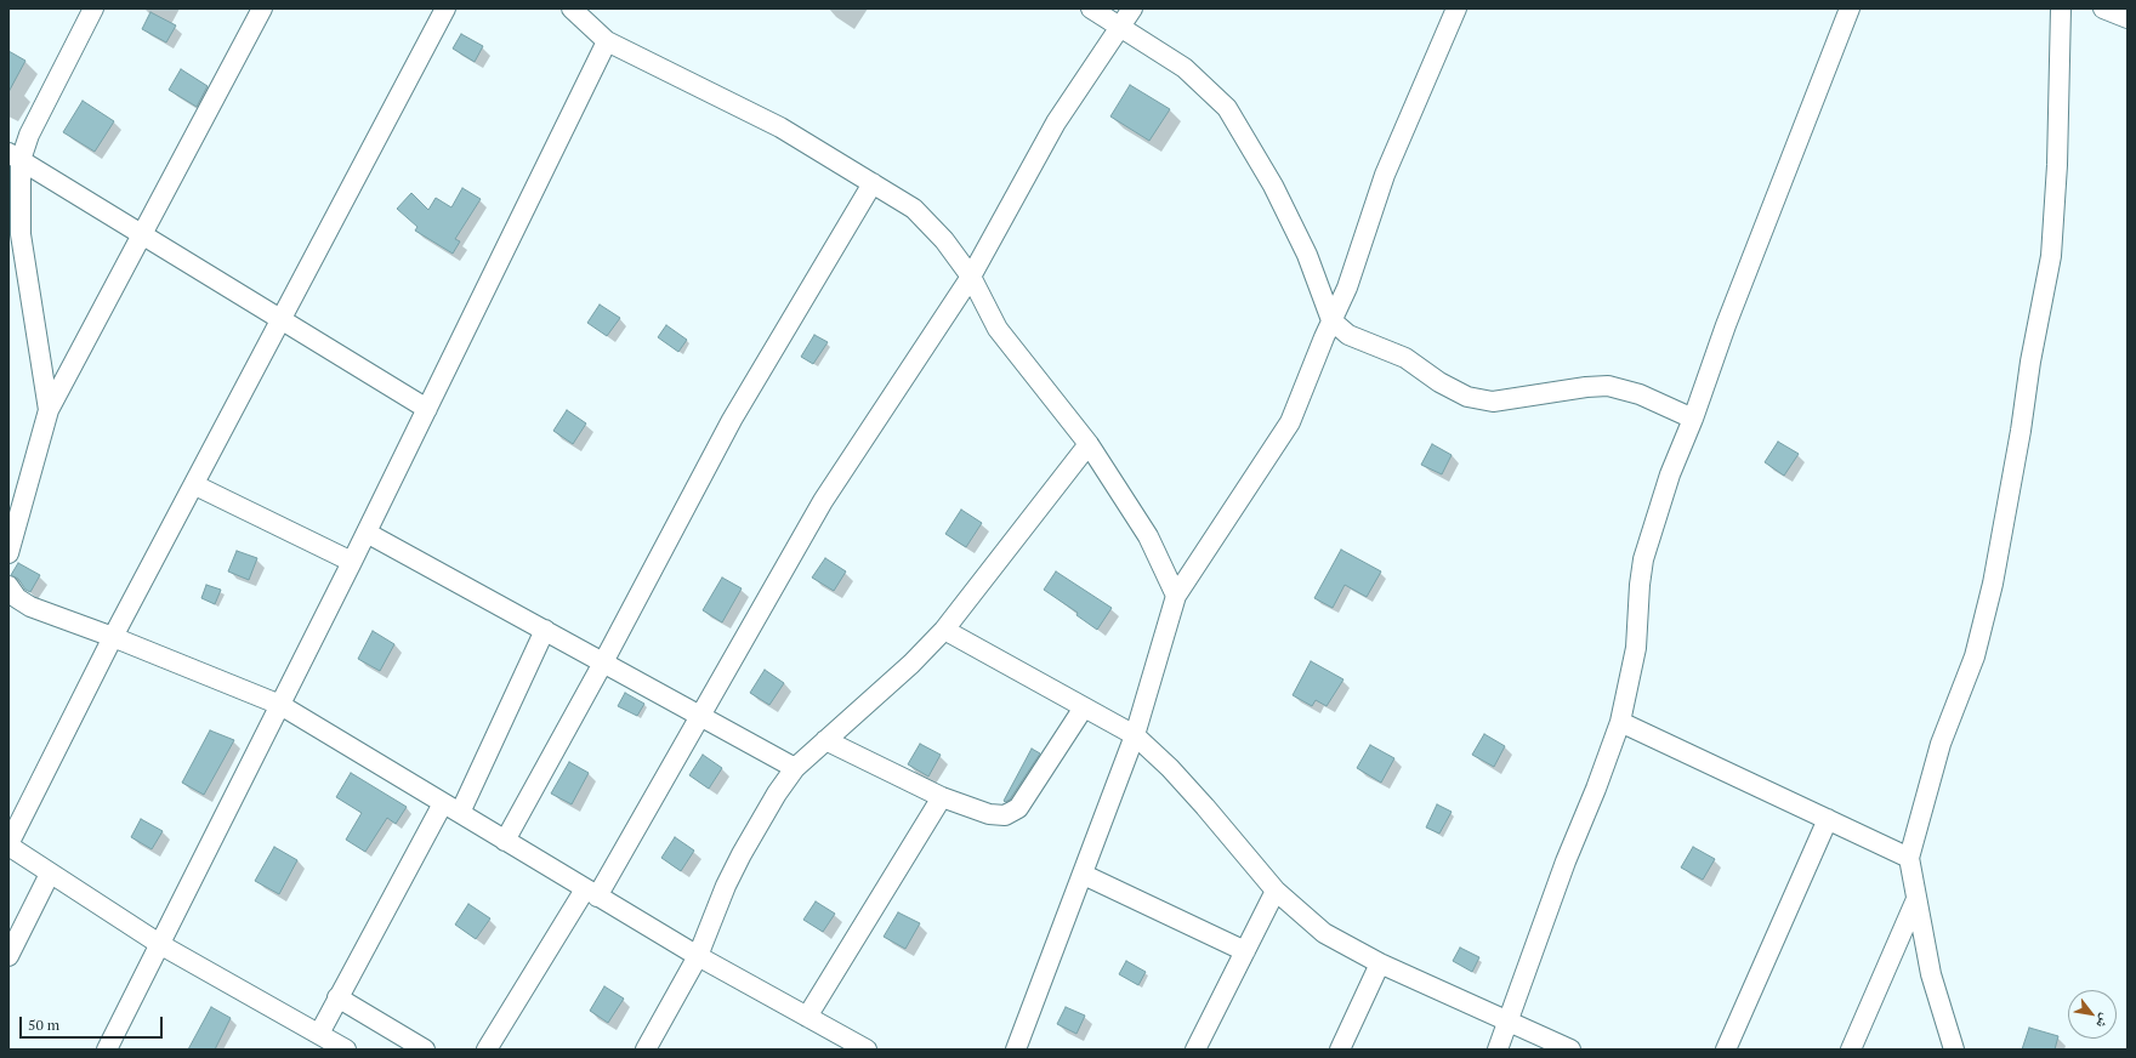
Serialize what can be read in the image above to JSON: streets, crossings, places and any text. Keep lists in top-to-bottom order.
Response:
{
  "scale_bar": "50 m",
  "north": "bottom right"
}
